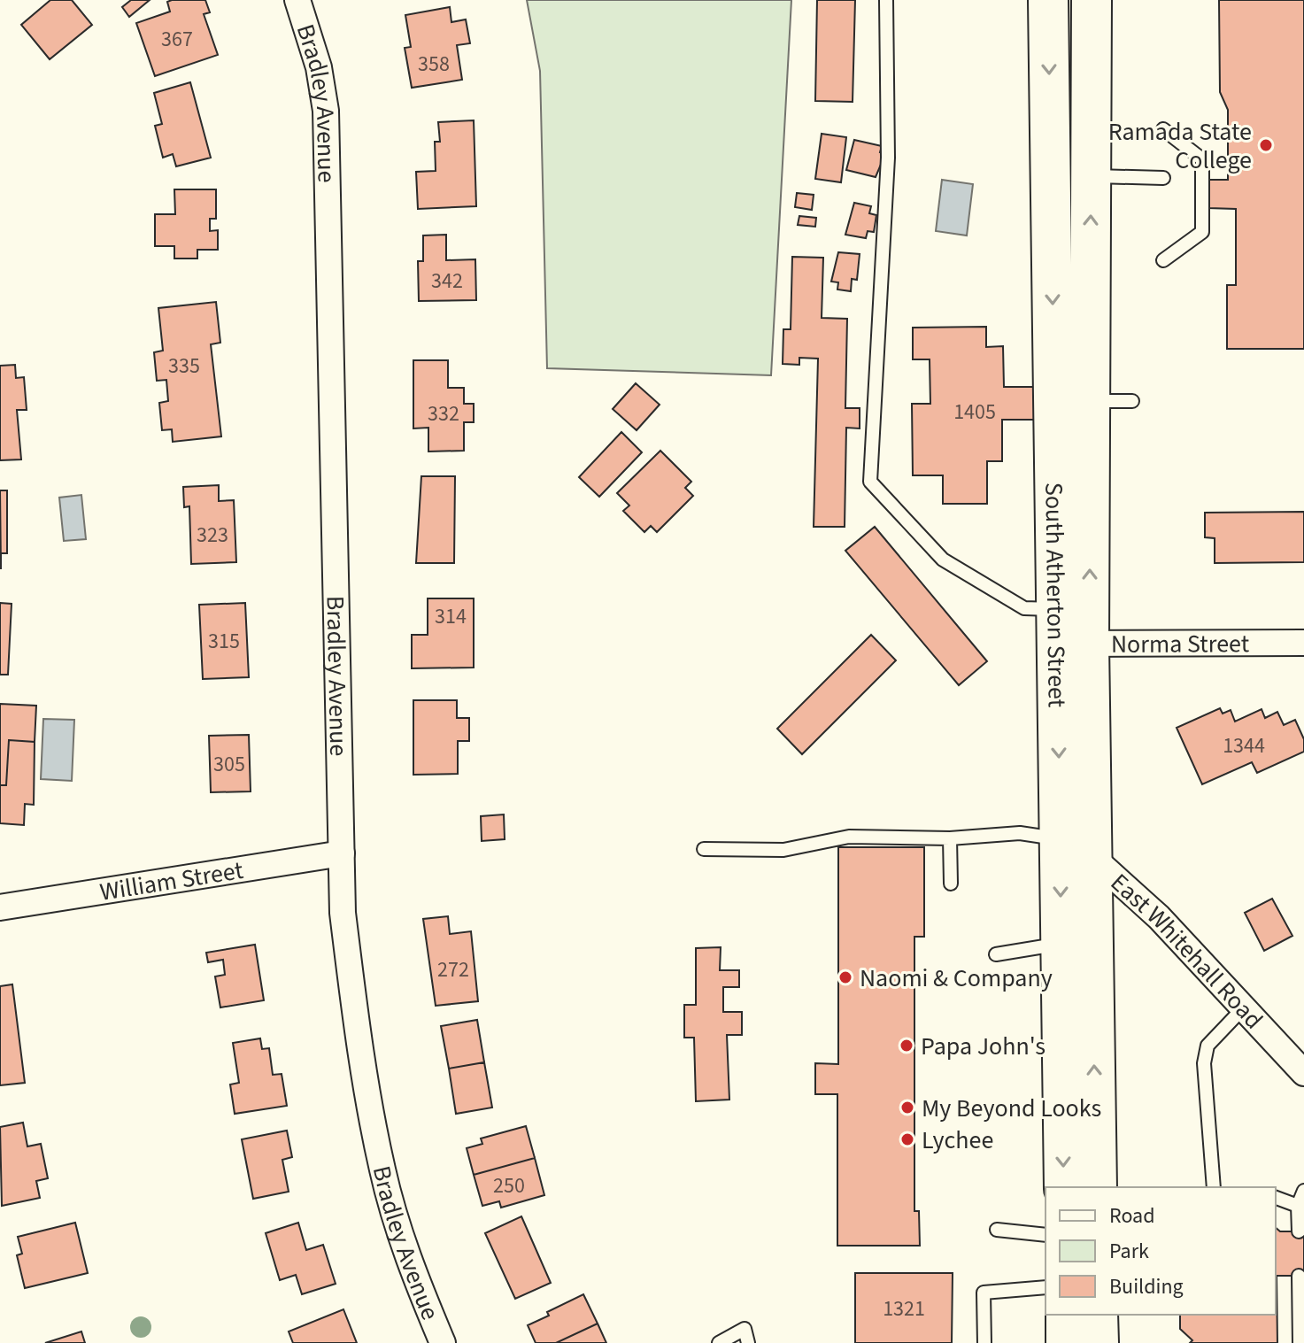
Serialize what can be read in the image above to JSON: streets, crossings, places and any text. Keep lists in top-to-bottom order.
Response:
{
  "streets": {
    "main road": ["South Atherton Street"],
    "street": [
      "Bradley Avenue",
      "Norma Street",
      "William Street",
      "East Whitehall Road"
    ]
  },
  "crossings": [
    ["Bradley Avenue", "William Street"],
    ["South Atherton Street", "Norma Street"],
    ["South Atherton Street", "East Whitehall Road"]
  ],
  "places": [
    "Ramada State College",
    "Naomi & Company",
    "Papa John's",
    "My Beyond Looks",
    "Lychee"
  ],
  "house_numbers": [
    "367",
    "358",
    "342",
    "335",
    "1405",
    "332",
    "323",
    "314",
    "315",
    "1344",
    "305",
    "272",
    "250",
    "1321"
  ],
  "legend": ["Road", "Park", "Building"]
}
